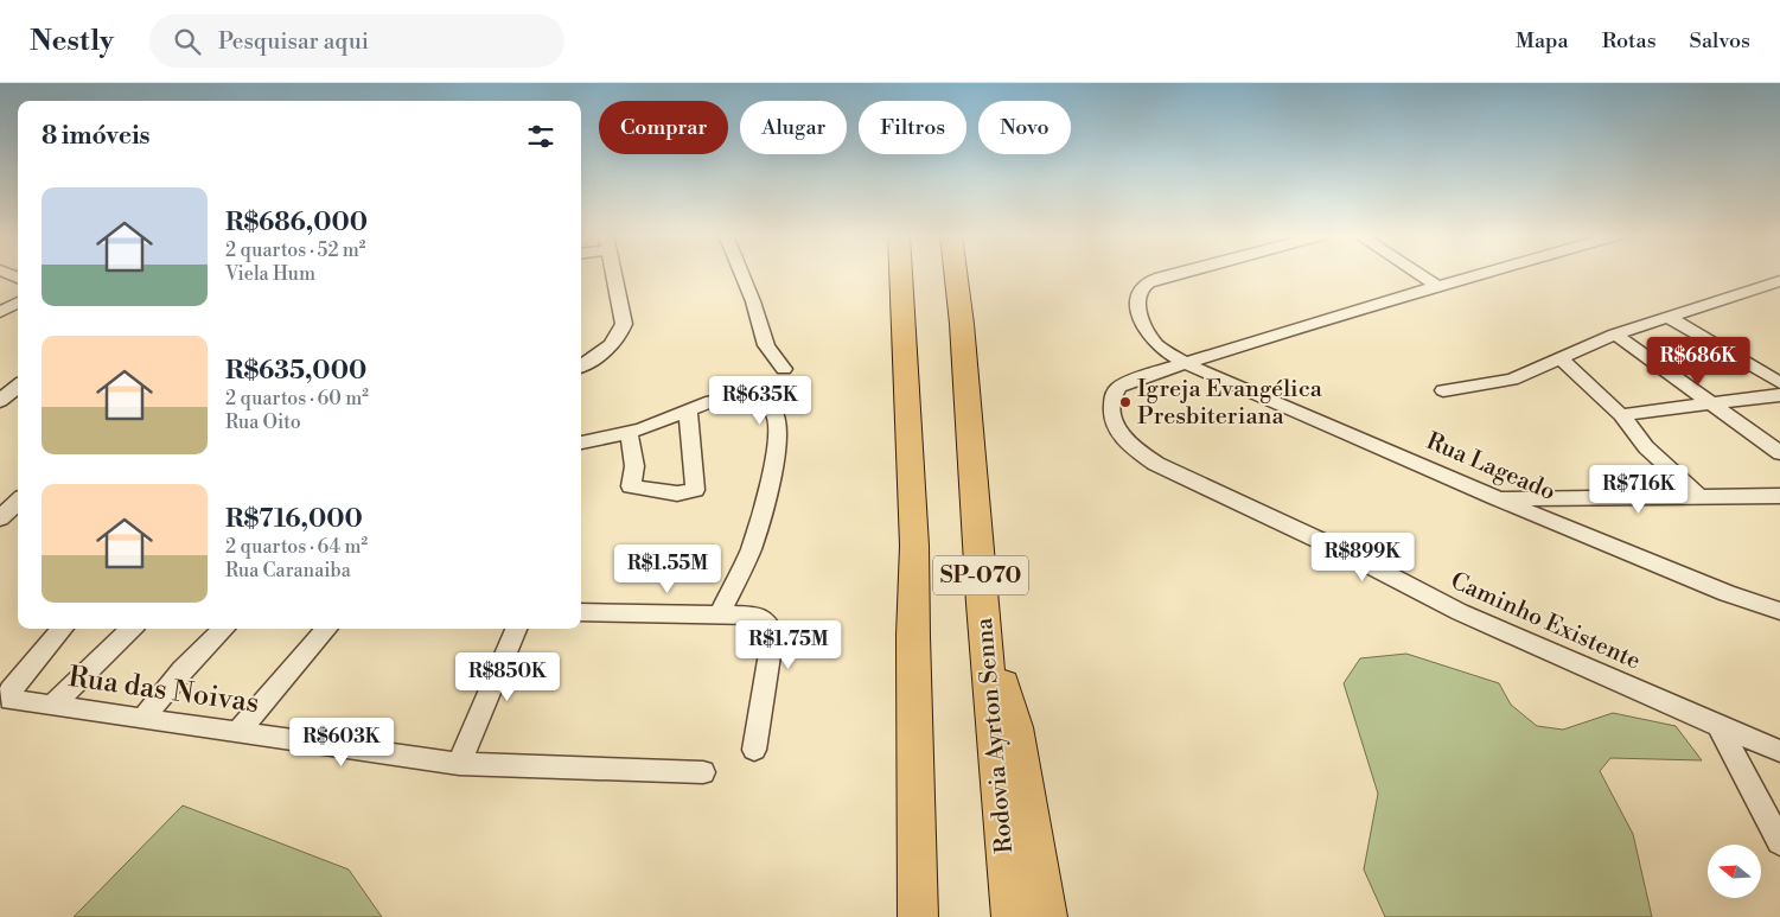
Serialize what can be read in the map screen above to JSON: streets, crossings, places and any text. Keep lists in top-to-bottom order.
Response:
{
  "streets": {
    "highway": ["SP-070", "Rodovia Ayrton Senna"],
    "street": ["Rua Lageado", "Caminho Existente", "Rua das Noivas"]
  },
  "crossings": [
    ["Rua Lageado", "Caminho Existente"]
  ],
  "places": ["Igreja Evangélica Presbiteriana"],
  "north": "left",
  "page": {
    "header": "Nestly",
    "search": "Pesquisar aqui",
    "nav": ["Mapa", "Rotas", "Salvos"],
    "chip": [
      "Comprar",
      "Alugar",
      "Filtros",
      "Novo"
    ],
    "heading": "8 imóveis",
    "list": [
      {
        "name": "R$686,000",
        "note": "2 quartos · 52 m² · Viela Hum"
      },
      {
        "name": "R$635,000",
        "note": "2 quartos · 60 m² · Rua Oito"
      },
      {
        "name": "R$716,000",
        "note": "2 quartos · 64 m² · Rua Caranaiba"
      }
    ],
    "price": [
      "R$686K",
      "R$635K",
      "R$716K",
      "R$899K",
      "R$1.55M",
      "R$1.75M",
      "R$850K",
      "R$603K"
    ]
  }
}
